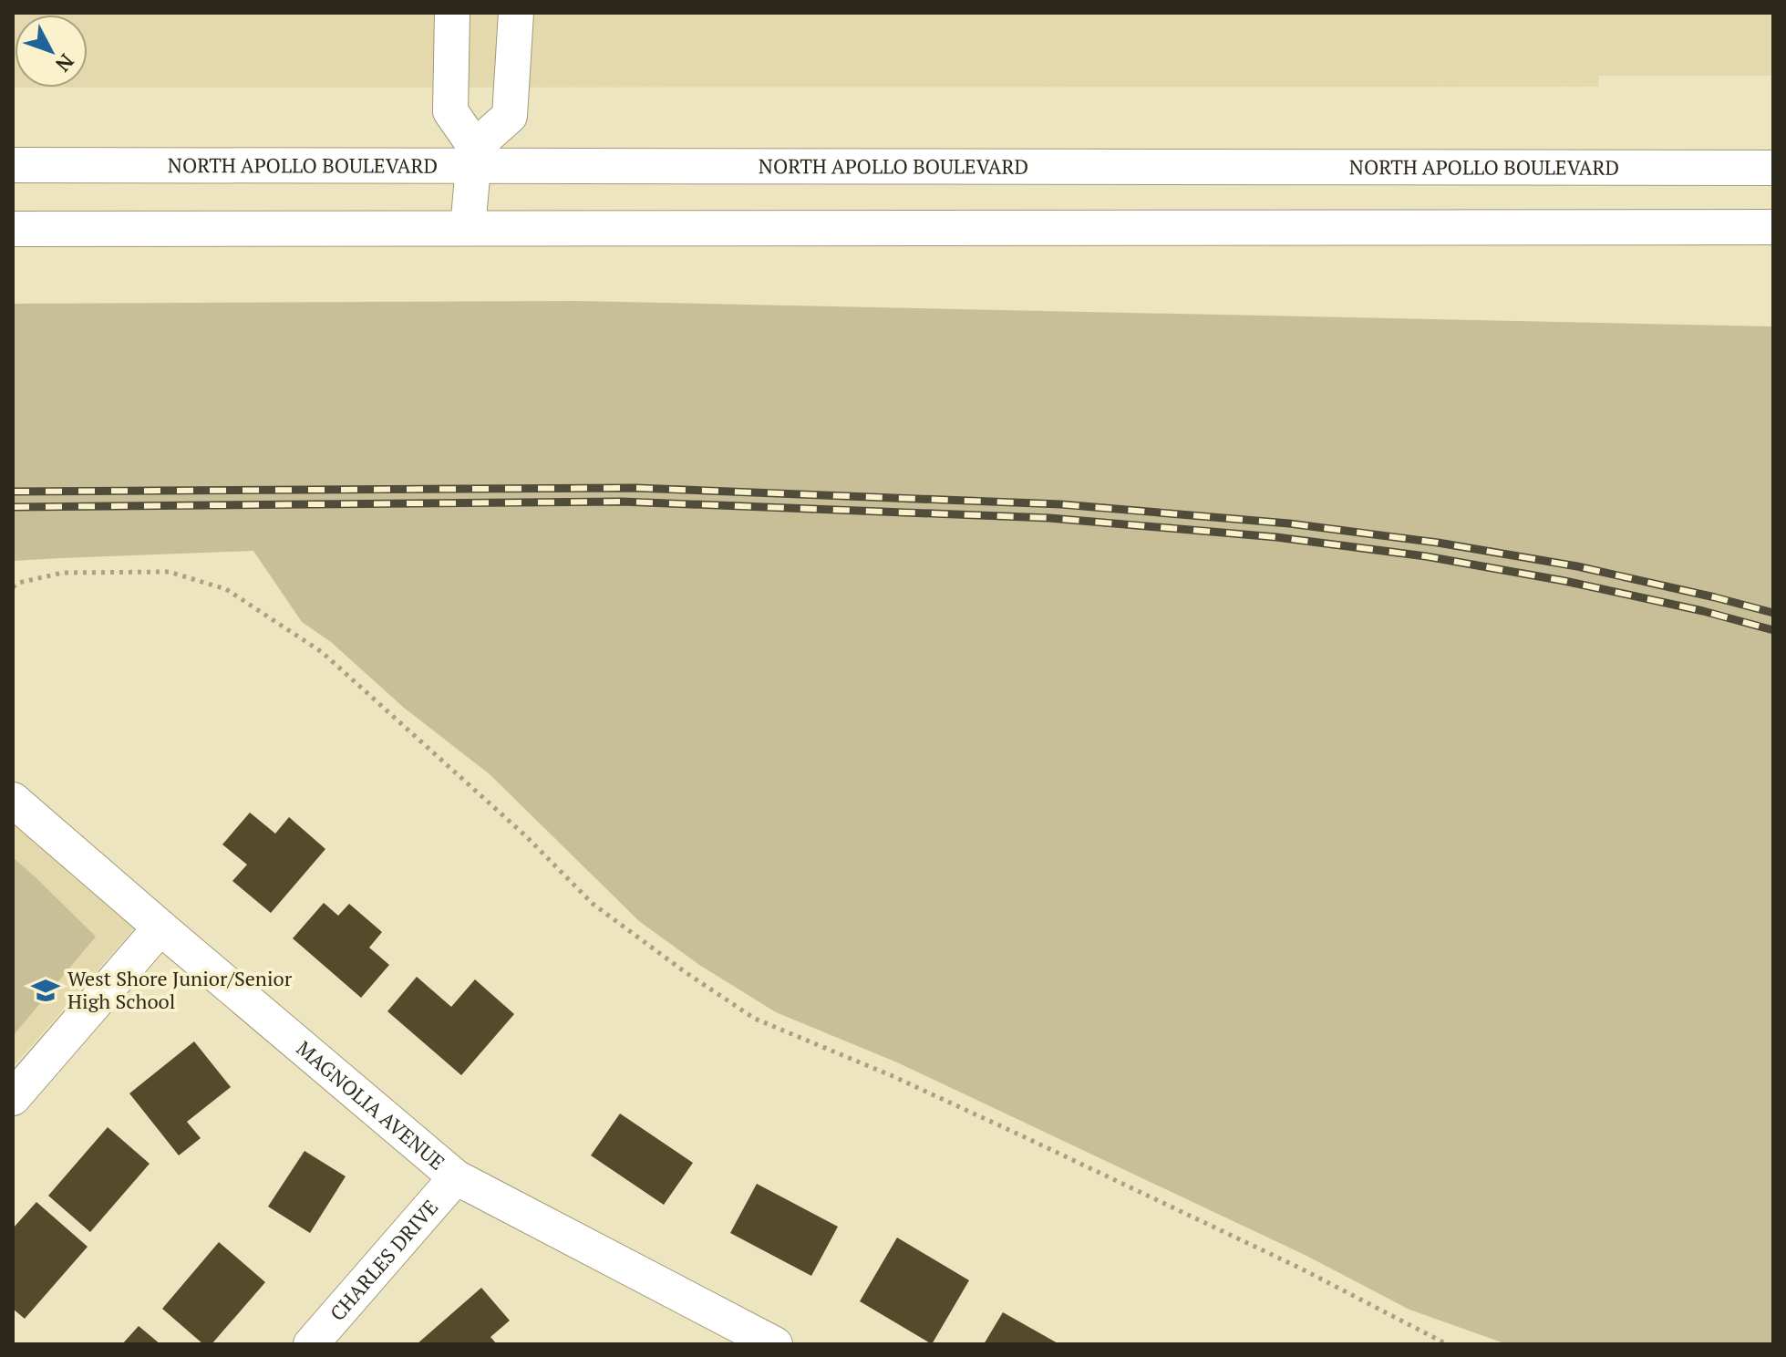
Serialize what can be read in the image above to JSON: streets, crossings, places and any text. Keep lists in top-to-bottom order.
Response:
{
  "streets": {
    "street": ["NORTH APOLLO BOULEVARD", "MAGNOLIA AVENUE", "CHARLES DRIVE"]
  },
  "crossings": [
    ["MAGNOLIA AVENUE", "CHARLES DRIVE"]
  ],
  "places": {
    "school or university": ["West Shore Junior/Senior High School"]
  },
  "north": "bottom right"
}
